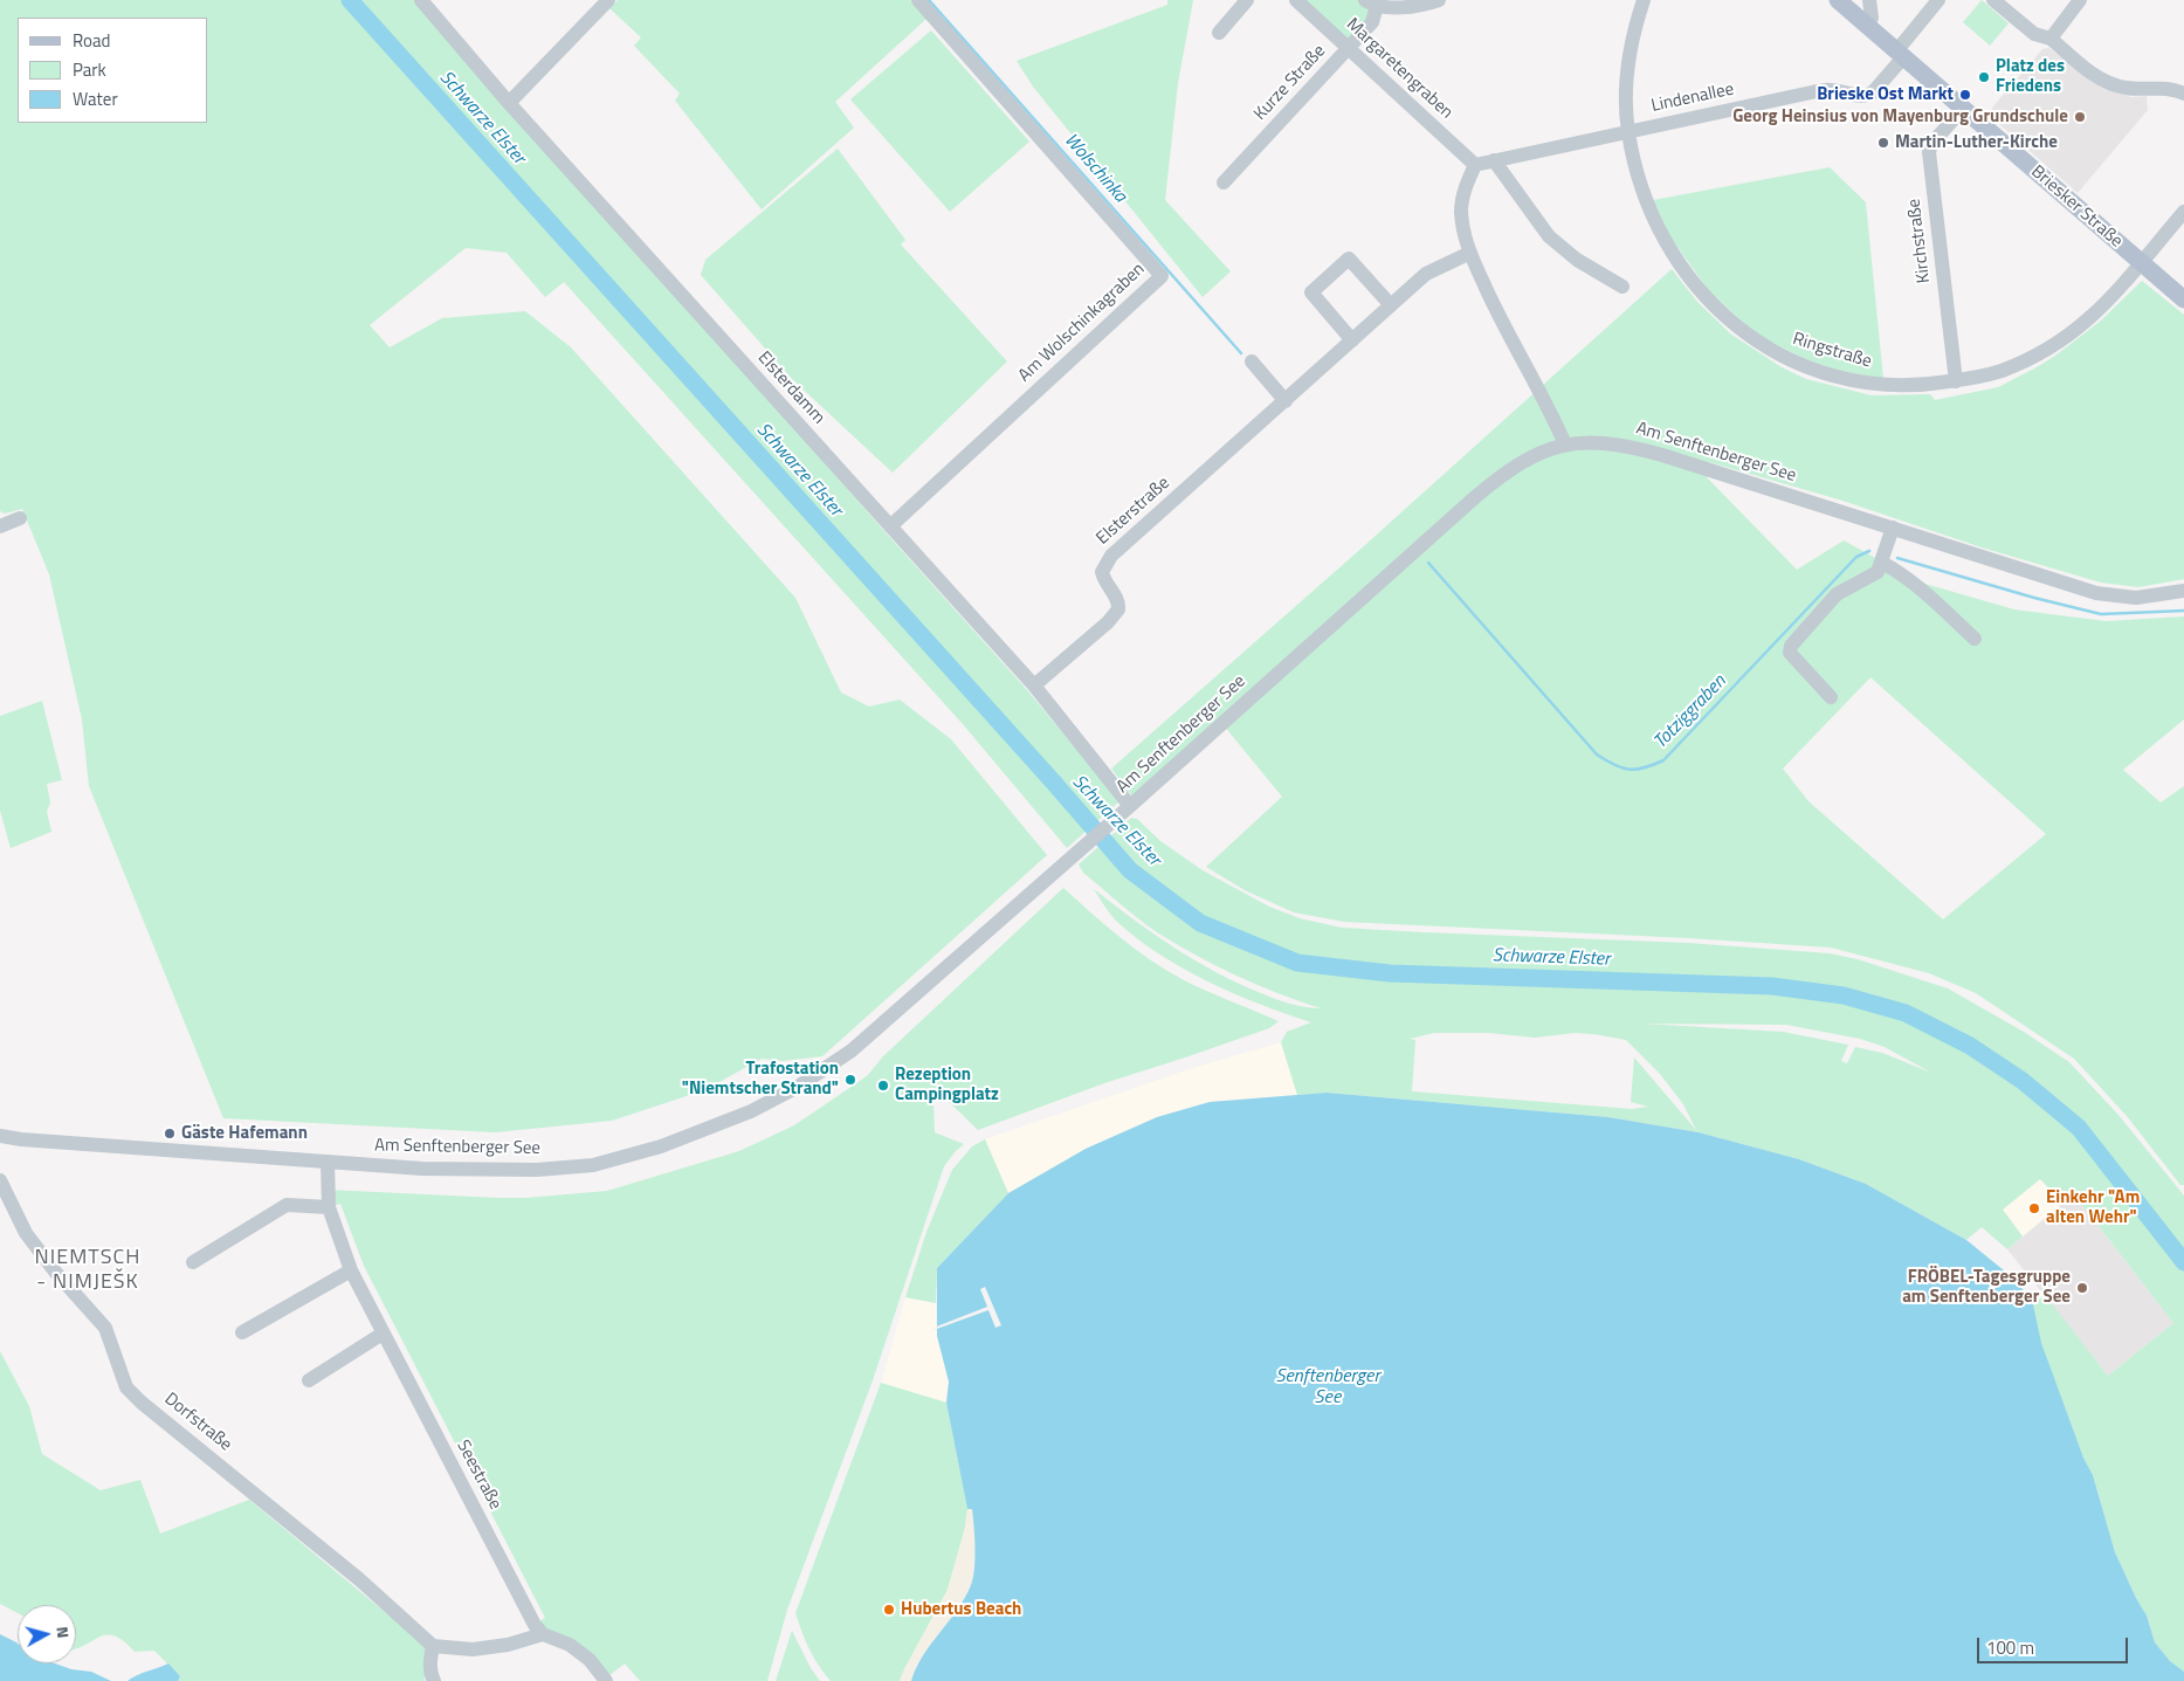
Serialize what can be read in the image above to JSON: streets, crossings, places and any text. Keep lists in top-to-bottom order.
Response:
{
  "streets": {
    "main road": ["Briesker Straße"],
    "street": [
      "Margaretengraben",
      "Kurze Straße",
      "Lindenallee",
      "Kirchstraße",
      "Am Wolschinkagraben",
      "Ringstraße",
      "Elsterdamm",
      "Am Senftenberger See",
      "Elsterstraße",
      "Dorfstraße",
      "Seestraße"
    ]
  },
  "crossings": [
    ["Margaretengraben", "Kurze Straße"],
    ["Margaretengraben", "Lindenallee"],
    ["Lindenallee", "Briesker Straße"],
    ["Lindenallee", "Ringstraße"],
    ["Briesker Straße", "Kirchstraße"],
    ["Briesker Straße", "Ringstraße"],
    ["Kirchstraße", "Ringstraße"],
    ["Am Wolschinkagraben", "Elsterdamm"],
    ["Elsterdamm", "Am Senftenberger See"],
    ["Elsterdamm", "Elsterstraße"],
    ["Am Senftenberger See", "Seestraße"]
  ],
  "districts": ["NIEMTSCH - NIMJEŠK"],
  "water": [
    "Schwarze Elster",
    "Wolschinka",
    "Totziggraben",
    "Senftenberger See"
  ],
  "places": [
    "Platz des Friedens",
    "Brieske Ost Markt",
    "Georg Heinsius von Mayenburg Grundschule",
    "Martin-Luther-Kirche",
    "Trafostation \"Niemtscher Strand\"",
    "Rezeption Campingplatz",
    "Gäste Hafemann",
    "Einkehr \"Am alten Wehr\"",
    "FRÖBEL-Tagesgruppe am Senftenberger See",
    "Hubertus Beach"
  ],
  "legend": ["Road", "Park", "Water"],
  "scale_bar": "100 m",
  "north": "right"
}
